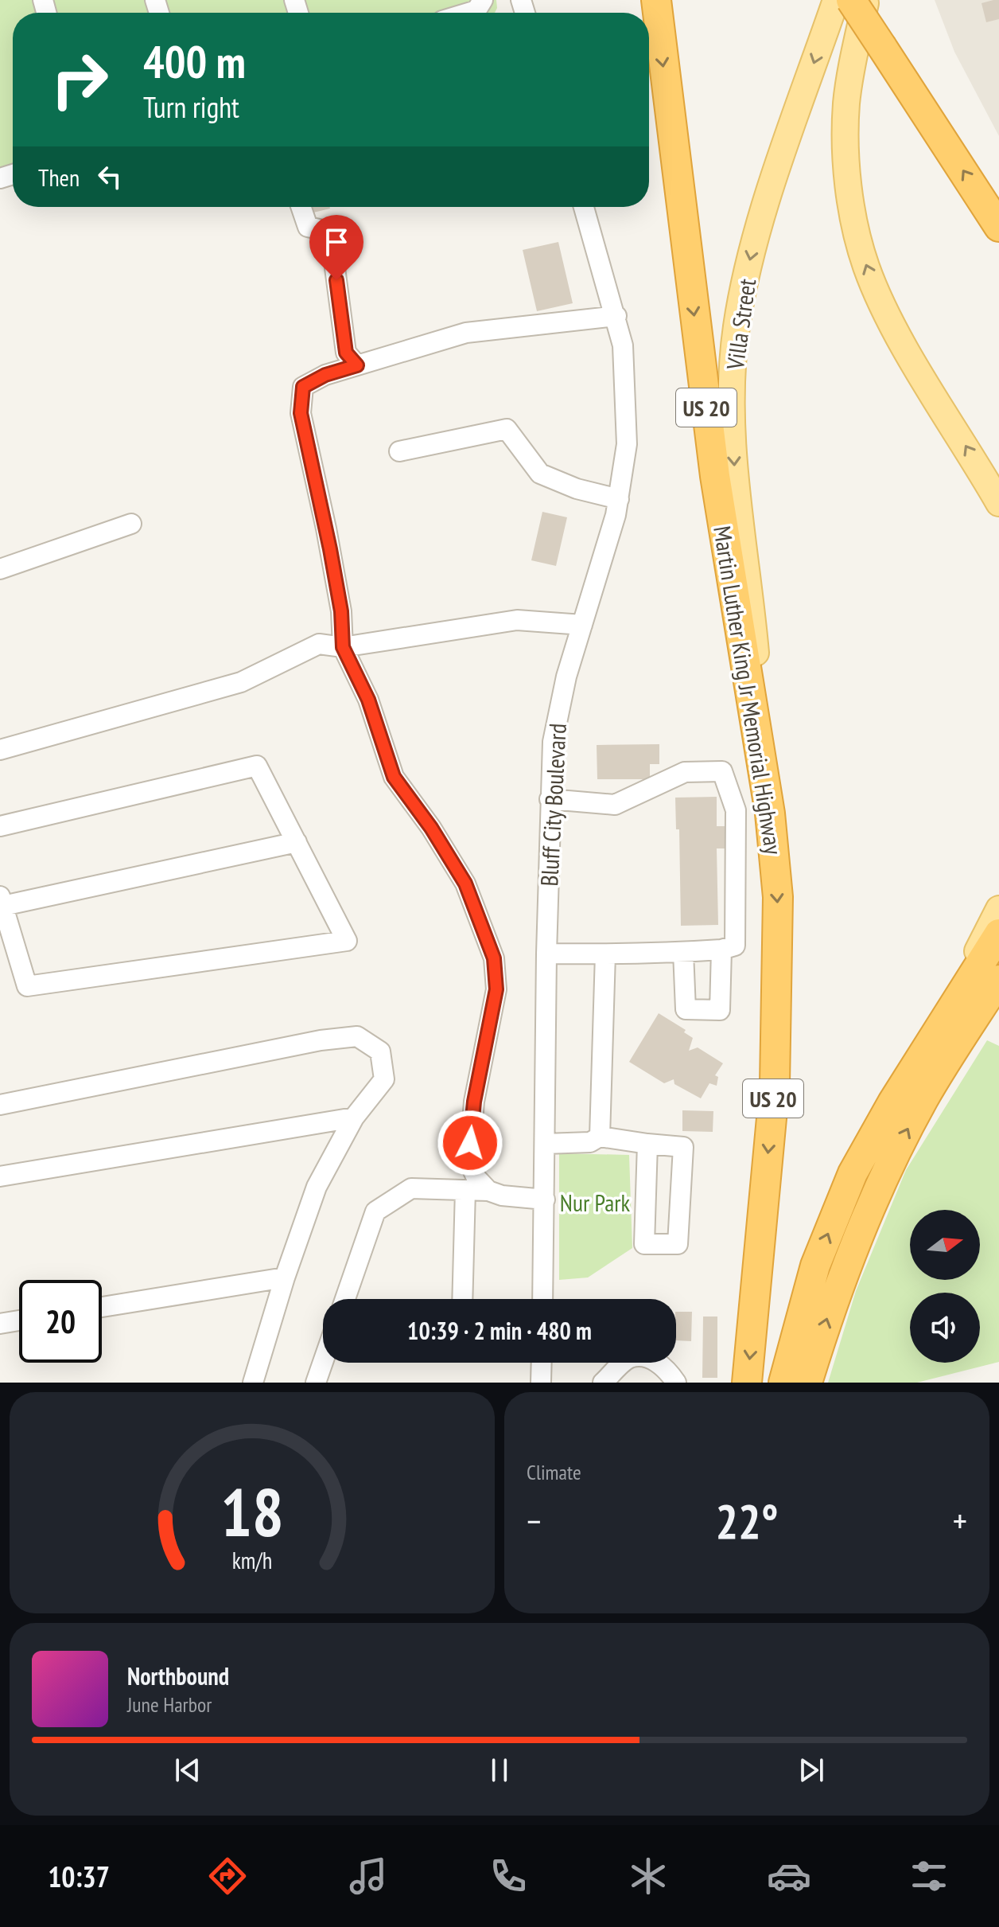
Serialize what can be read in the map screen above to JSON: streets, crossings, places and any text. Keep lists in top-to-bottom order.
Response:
{
  "streets": {
    "highway": ["US 20", "Martin Luther King Jr Memorial Highway"],
    "main road": ["Villa Street"],
    "street": ["Bluff City Boulevard"]
  },
  "crossings": [
    ["Villa Street", "Martin Luther King Jr Memorial Highway"]
  ],
  "one_way": ["Martin Luther King Jr Memorial Highway"],
  "parks": ["Nur Park"],
  "north": "right",
  "page": {
    "turn": ["400 m", "Turn right"],
    "then": "Then",
    "limit": "20",
    "trip": "10:39 · 2 min · 480 m",
    "tile": "Climate",
    "heat": ["−", "22°", "+"],
    "song": ["Northbound", "June Harbor"],
    "tabs": "10:37",
    "gauge": ["18", "km/h"]
  }
}
